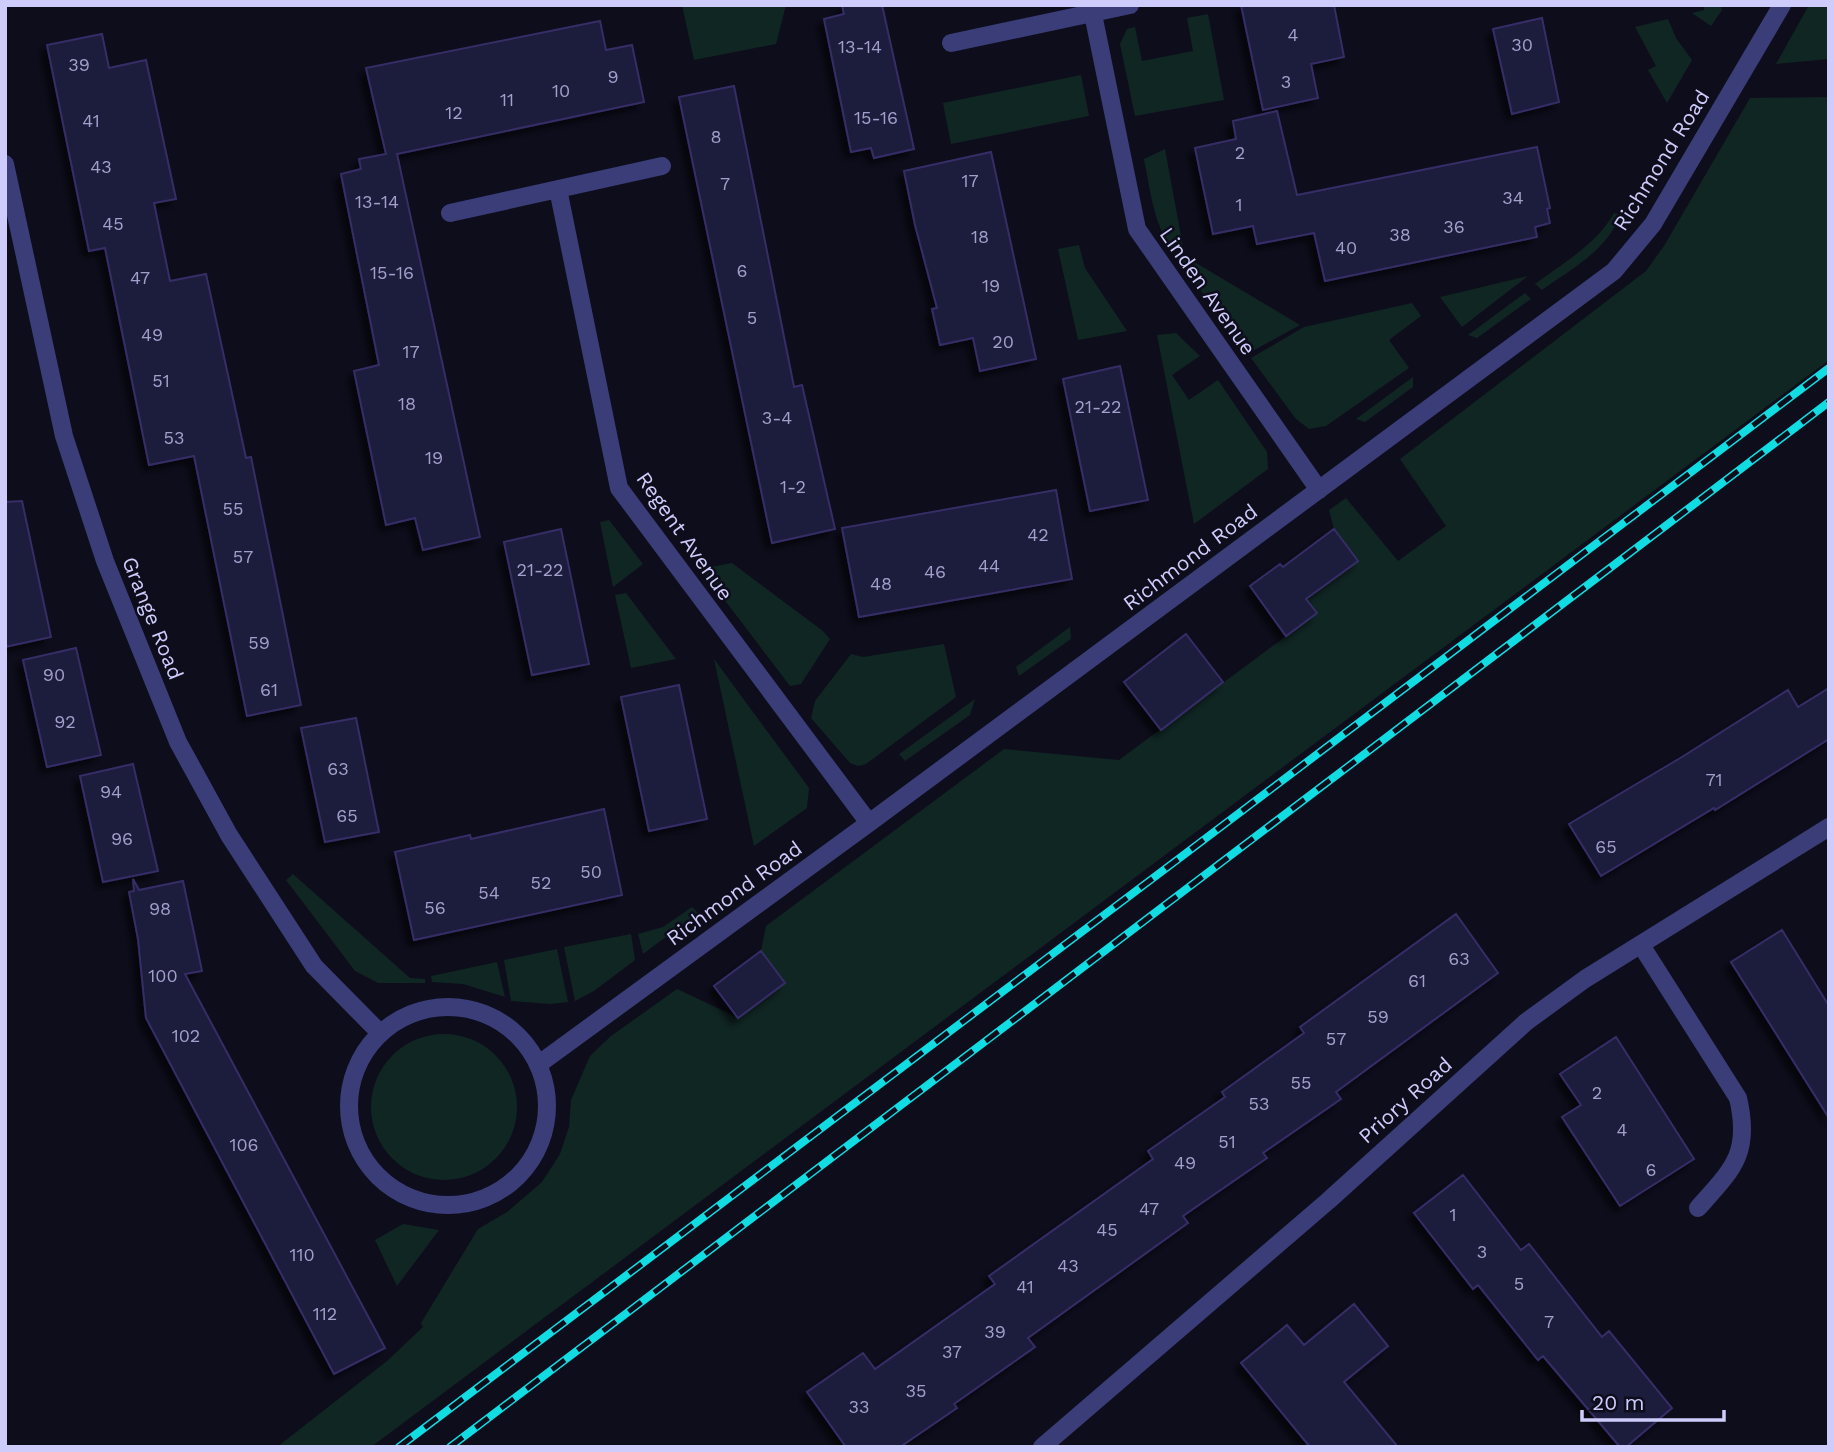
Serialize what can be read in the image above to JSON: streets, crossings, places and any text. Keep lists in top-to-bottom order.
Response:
{
  "streets": {
    "street": [
      "Richmond Road",
      "Linden Avenue",
      "Regent Avenue",
      "Grange Road",
      "Priory Road"
    ]
  },
  "crossings": [
    ["Richmond Road", "Linden Avenue"],
    ["Richmond Road", "Regent Avenue"],
    ["Richmond Road", "Grange Road"]
  ],
  "house_numbers": [
    "4",
    "30",
    "13-14",
    "39",
    "9",
    "3",
    "10",
    "11",
    "12",
    "15-16",
    "41",
    "8",
    "2",
    "43",
    "17",
    "7",
    "34",
    "13-14",
    "1",
    "45",
    "36",
    "38",
    "18",
    "40",
    "6",
    "15-16",
    "47",
    "19",
    "5",
    "49",
    "20",
    "17",
    "51",
    "18",
    "21-22",
    "3-4",
    "53",
    "19",
    "1-2",
    "55",
    "42",
    "57",
    "44",
    "21-22",
    "46",
    "48",
    "59",
    "90",
    "61",
    "92",
    "63",
    "71",
    "94",
    "65",
    "96",
    "65",
    "50",
    "52",
    "54",
    "56",
    "98",
    "63",
    "100",
    "61",
    "59",
    "102",
    "57",
    "55",
    "2",
    "53",
    "4",
    "51",
    "106",
    "49",
    "6",
    "47",
    "1",
    "45",
    "3",
    "110",
    "43",
    "5",
    "41",
    "112",
    "7",
    "39",
    "37",
    "35",
    "33"
  ],
  "scale_bar": "20 m"
}
